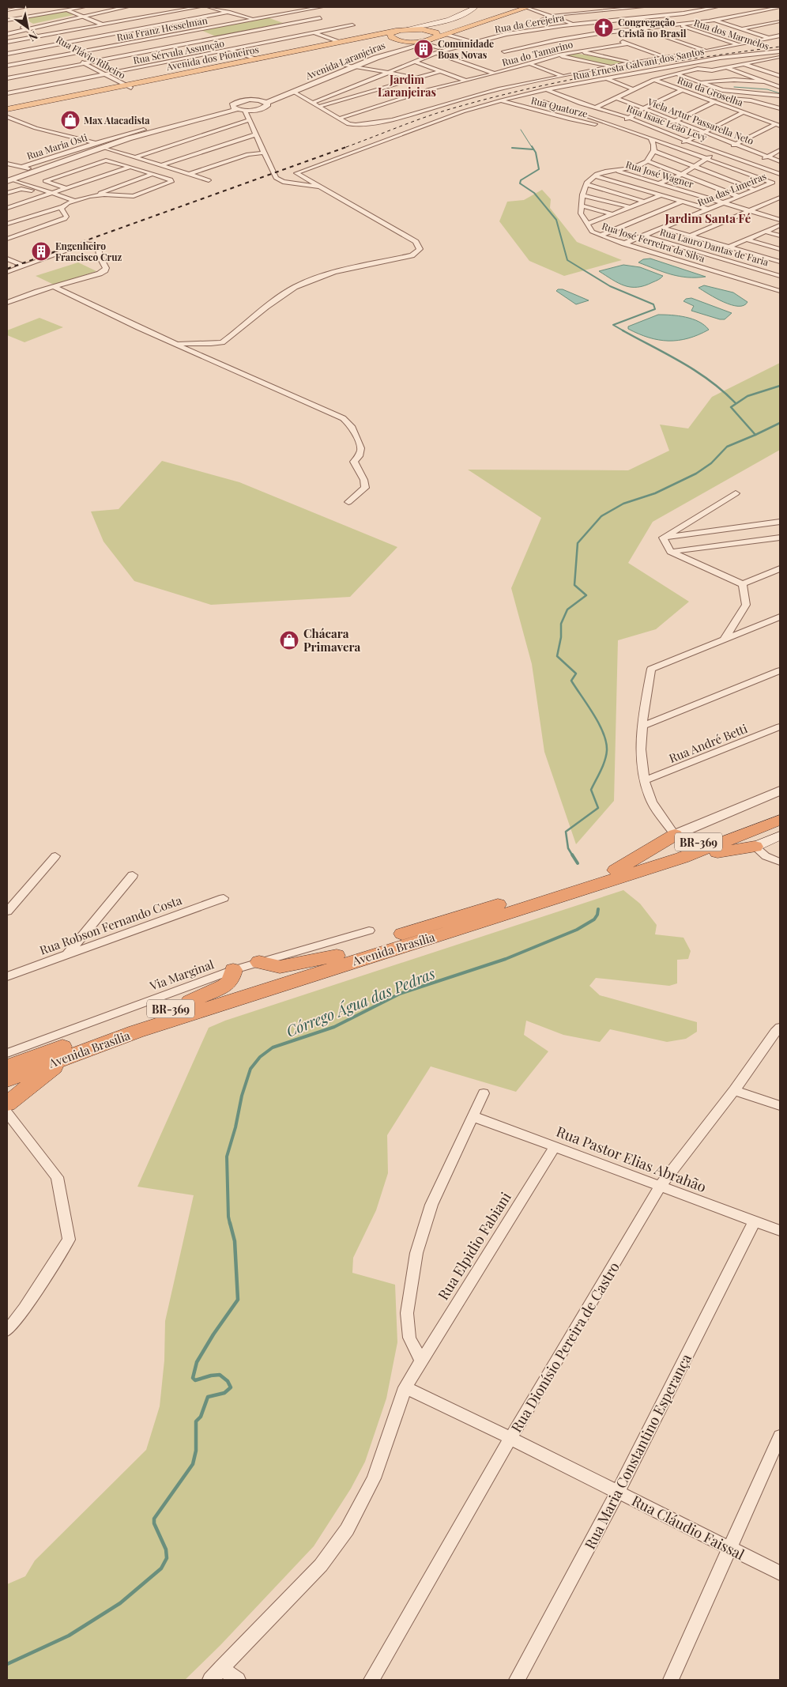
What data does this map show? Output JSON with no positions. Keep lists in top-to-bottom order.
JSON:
{
  "streets": {
    "highway": ["BR-369", "Avenida Brasília"],
    "main road": ["Avenida dos Pioneiros", "Avenida Laranjeiras"],
    "street": [
      "Rua da Cerejeira",
      "Rua Franz Hesselman",
      "Rua dos Marmelos",
      "Rua Sérvula Assunção",
      "Rua do Tamarino",
      "Rua Flávio Ribeiro",
      "Rua Ernesta Galvani dos Santos",
      "Rua da Groselha",
      "Rua Quatorze",
      "Viela Artur Passarella Neto",
      "Rua Isaac Leão Levy",
      "Rua Maria Osti",
      "Rua José Wagner",
      "Rua das Limeiras",
      "Rua José Ferreira da Silva",
      "Rua Lauro Dantas de Faria",
      "Rua André Betti",
      "Rua Robson Fernando Costa",
      "Via Marginal",
      "Rua Pastor Elias Abrahão",
      "Rua Elpidio Fabiani",
      "Rua Dionísio Pereira de Castro",
      "Rua Maria Constantino Esperança",
      "Rua Cláudio Faissal"
    ]
  },
  "crossings": [
    ["Rua Franz Hesselman", "Rua Flávio Ribeiro"],
    ["Rua dos Marmelos", "Rua Ernesta Galvani dos Santos"],
    ["Rua Sérvula Assunção", "Rua Flávio Ribeiro"],
    ["Rua Flávio Ribeiro", "Avenida dos Pioneiros"],
    ["Avenida dos Pioneiros", "Avenida Laranjeiras"],
    ["Rua Ernesta Galvani dos Santos", "Rua da Groselha"],
    ["Rua Ernesta Galvani dos Santos", "Rua Quatorze"],
    ["Rua Ernesta Galvani dos Santos", "Rua Isaac Leão Levy"],
    ["Rua José Wagner", "Rua das Limeiras"],
    ["Rua das Limeiras", "Rua José Ferreira da Silva"],
    ["Rua das Limeiras", "Rua Lauro Dantas de Faria"],
    ["Rua Pastor Elias Abrahão", "Rua Elpidio Fabiani"],
    ["Rua Pastor Elias Abrahão", "Rua Dionísio Pereira de Castro"],
    ["Rua Pastor Elias Abrahão", "Rua Maria Constantino Esperança"],
    ["Rua Elpidio Fabiani", "Rua Cláudio Faissal"],
    ["Rua Dionísio Pereira de Castro", "Rua Cláudio Faissal"],
    ["Rua Maria Constantino Esperança", "Rua Cláudio Faissal"]
  ],
  "districts": ["Jardim Laranjeiras", "Jardim Santa Fé"],
  "water": ["Córrego Água das Pedras"],
  "places": {
    "church": ["Congregação Cristã no Brasil"],
    "building": ["Comunidade Boas Novas", "Engenheiro Francisco Cruz"],
    "shop": ["Max Atacadista", "Chácara Primavera"]
  },
  "north": "bottom right"
}
